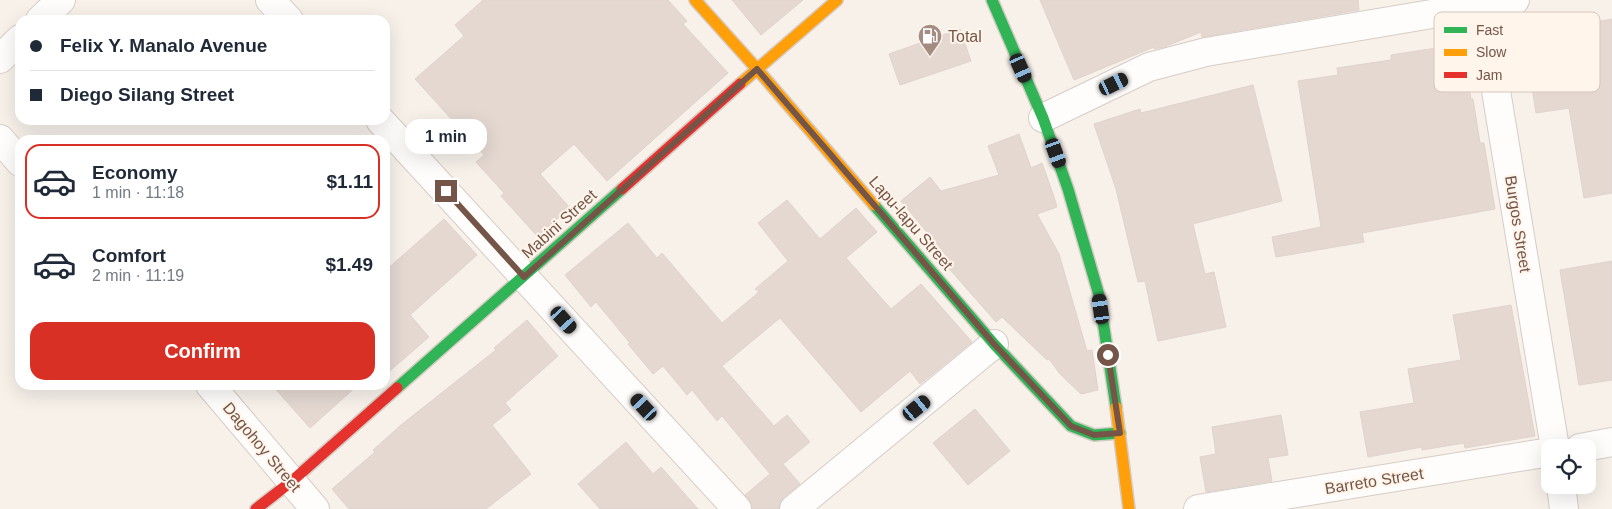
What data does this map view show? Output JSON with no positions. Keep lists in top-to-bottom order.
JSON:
{
  "streets": {
    "street": [
      "Lapu-lapu Street",
      "Mabini Street",
      "Burgos Street",
      "Dagohoy Street",
      "Barreto Street"
    ]
  },
  "crossings": [
    ["Lapu-lapu Street", "Mabini Street"],
    ["Mabini Street", "Dagohoy Street"]
  ],
  "places": {
    "fuel station": ["Total"]
  },
  "legend": ["Fast", "Slow", "Jam"],
  "page": {
    "banner": ["Felix Y. Manalo Avenue", "Diego Silang Street"],
    "bubble": "1 min",
    "list": [
      {
        "name": "Economy",
        "note": "1 min · 11:18",
        "value": "$1.11"
      },
      {
        "name": "Comfort",
        "note": "2 min · 11:19",
        "value": "$1.49"
      }
    ],
    "buttons": "Confirm"
  }
}
